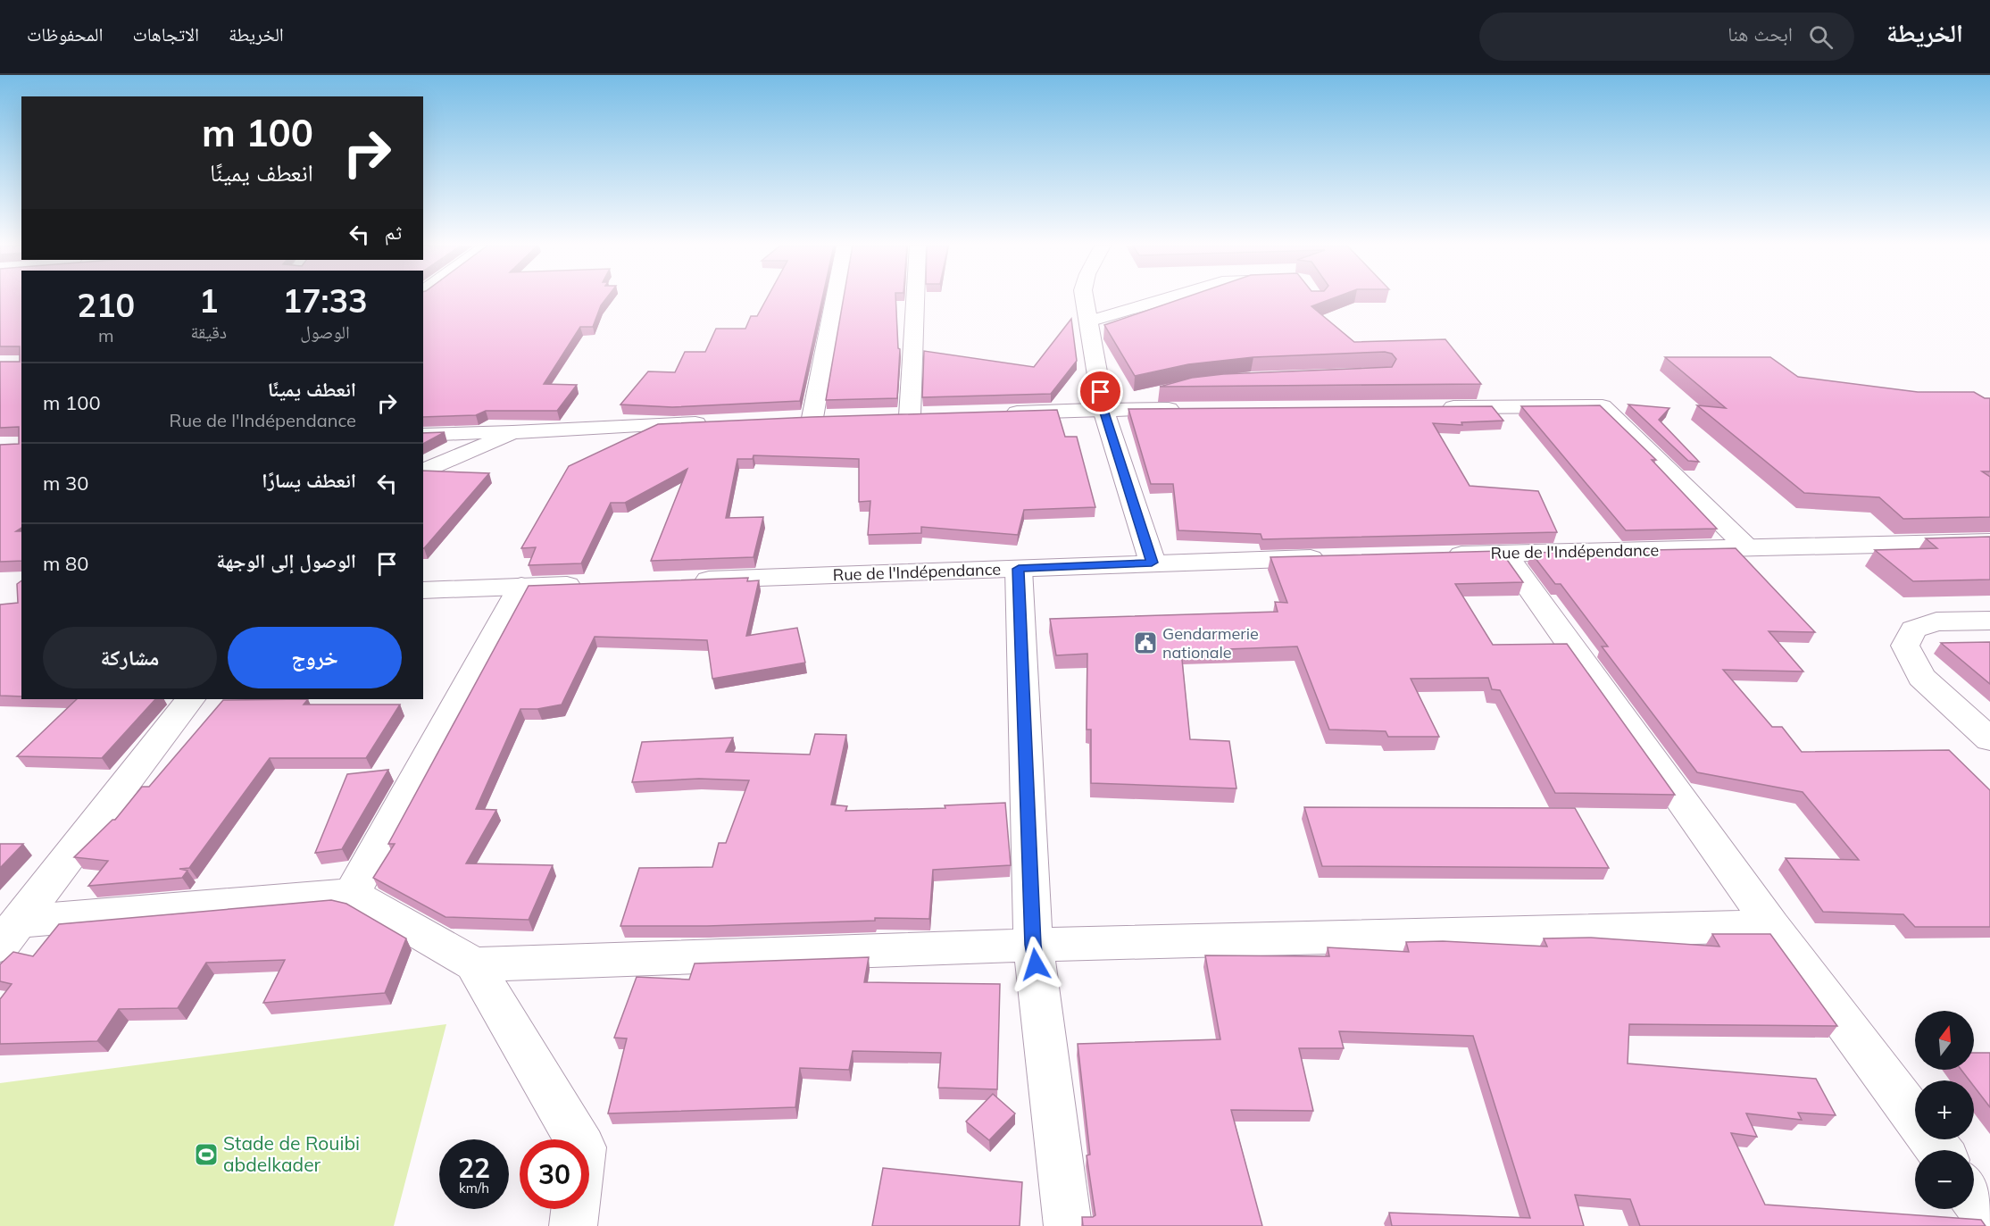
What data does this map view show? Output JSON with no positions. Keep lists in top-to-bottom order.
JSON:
{
  "streets": {
    "street": ["Rue de l'Indépendance"]
  },
  "places": {
    "public building": ["Gendarmerie nationale"],
    "sports": ["Stade de Rouibi abdelkader"]
  },
  "north": "top",
  "page": {
    "header": "الخريطة",
    "search": "ابحث هنا",
    "nav": ["الخريطة", "الاتجاهات", "المحفوظات"],
    "turn": ["100 m", "انعطف يمينًا"],
    "then": "ثم",
    "eta": [
      "17:33",
      "الوصول",
      "1",
      "دقيقة",
      "210",
      "m"
    ],
    "list": [
      {
        "name": "انعطف يمينًا",
        "note": "Rue de l'Indépendance",
        "value": "100 m"
      },
      {
        "name": "انعطف يسارًا",
        "value": "30 m"
      },
      {
        "name": "الوصول إلى الوجهة",
        "value": "80 m"
      }
    ],
    "buttons": ["خروج", "مشاركة"],
    "map_buttons": ["+", "−"],
    "speed": "22 km/h",
    "limit": "30"
  }
}
